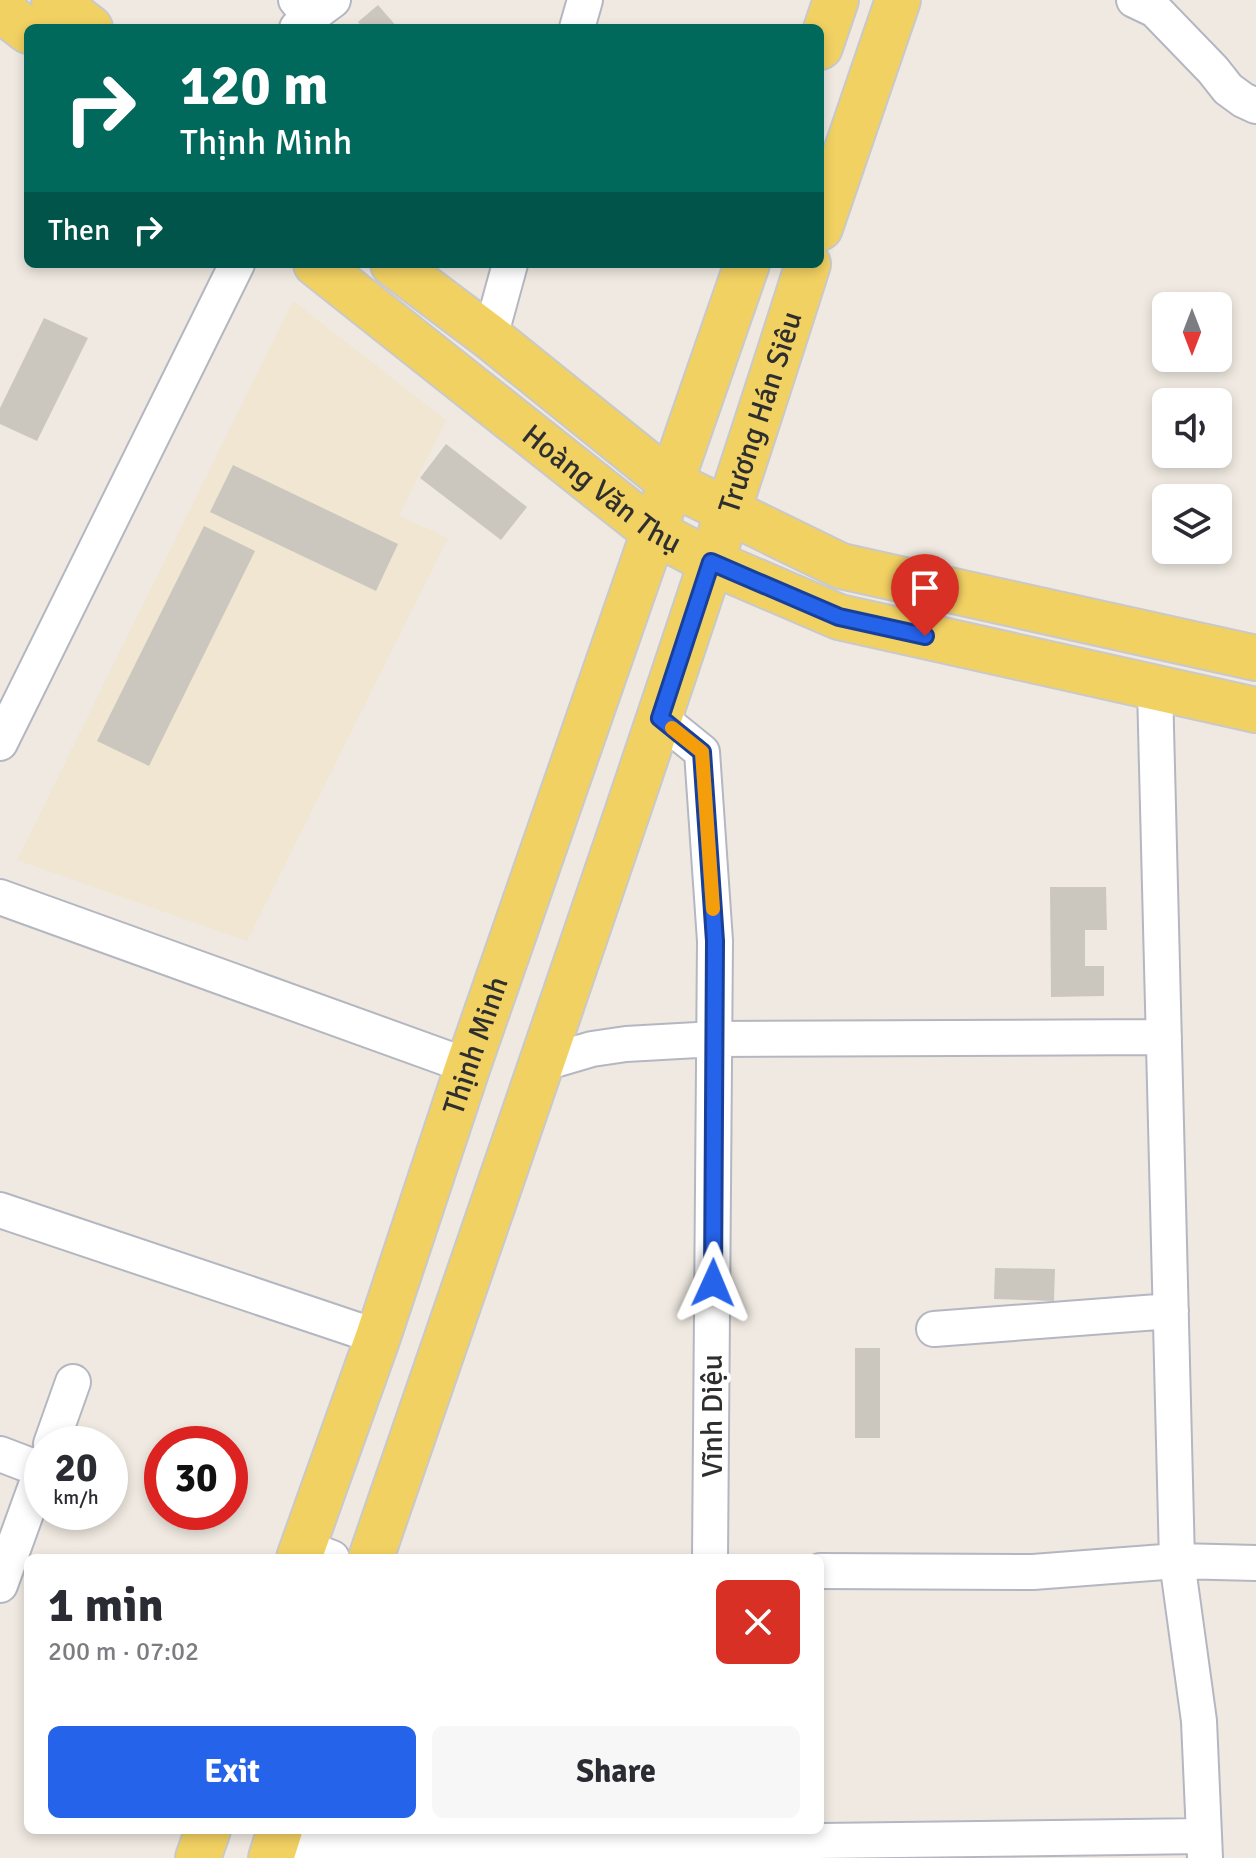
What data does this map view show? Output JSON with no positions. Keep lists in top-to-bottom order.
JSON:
{
  "streets": {
    "main road": ["Trương Hán Siêu", "Hoàng Văn Thụ", "Thịnh Minh"],
    "street": ["Vĩnh Diệu"]
  },
  "crossings": [
    ["Trương Hán Siêu", "Hoàng Văn Thụ"],
    ["Trương Hán Siêu", "Thịnh Minh"],
    ["Hoàng Văn Thụ", "Thịnh Minh"]
  ],
  "north": "bottom",
  "page": {
    "turn": ["120 m", "Thịnh Minh"],
    "then": "Then",
    "speed": "20 km/h",
    "limit": "30",
    "heading": ["1 min", "200 m · 07:02"],
    "buttons": ["Exit", "Share"]
  }
}
